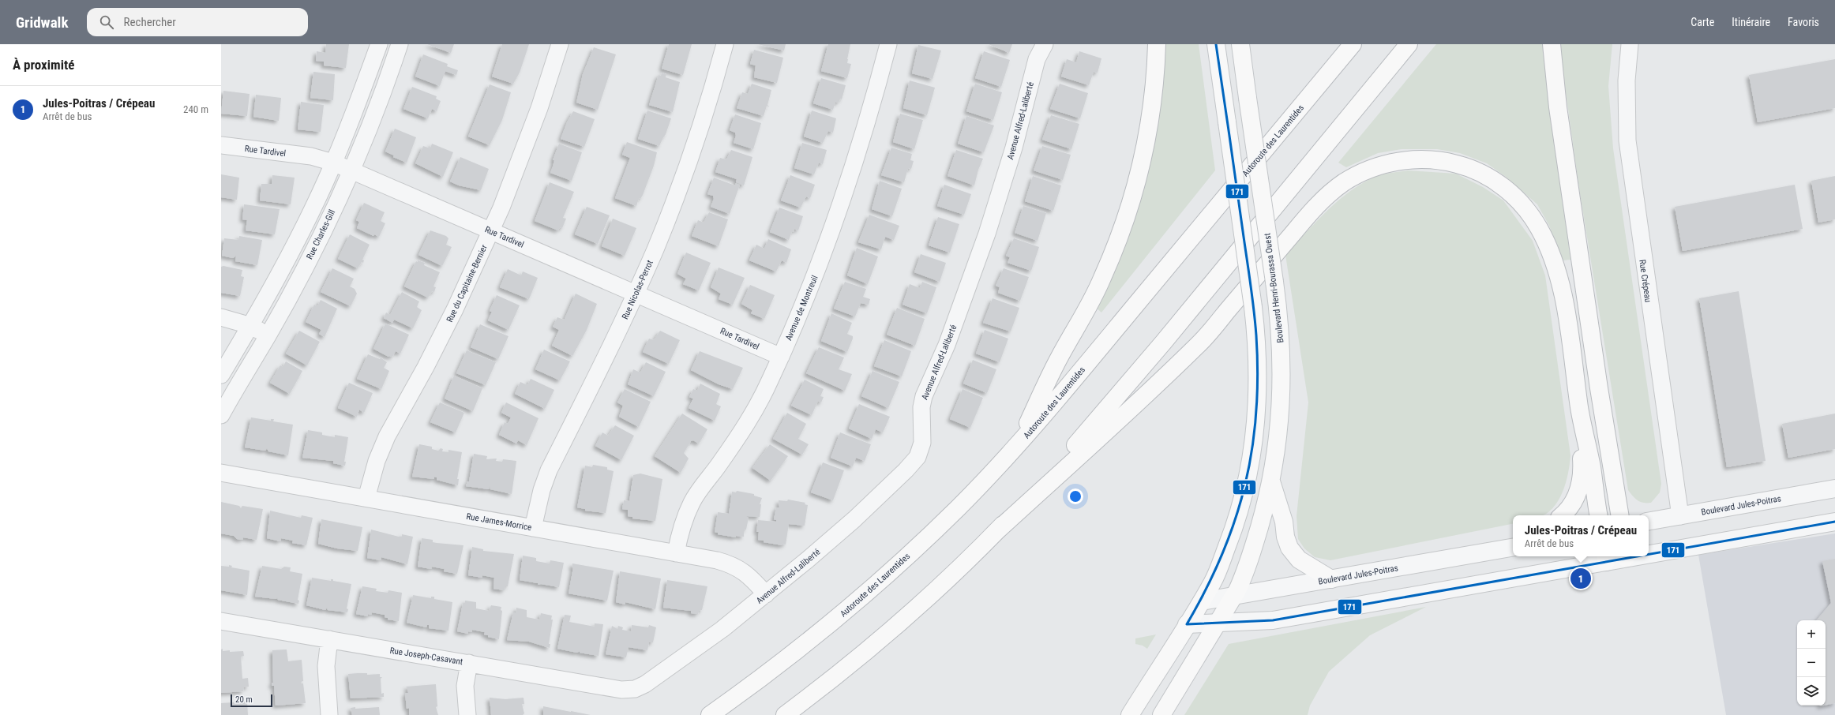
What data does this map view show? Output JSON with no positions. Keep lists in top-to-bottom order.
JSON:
{
  "streets": {
    "main road": ["Autoroute des Laurentides", "Boulevard Henri-Bourassa Ouest"],
    "street": [
      "Avenue Alfred-Laliberté",
      "Rue Tardivel",
      "Rue Charles-Gill",
      "Rue Crépeau",
      "Rue du Capitaine-Bernier",
      "Rue Nicolas-Perrot",
      "Avenue de Montreuil",
      "Boulevard Jules-Poitras",
      "Rue James-Morrice",
      "Rue Joseph-Casavant"
    ]
  },
  "crossings": [
    ["Avenue Alfred-Laliberté", "Rue James-Morrice"],
    ["Avenue Alfred-Laliberté", "Rue Joseph-Casavant"],
    ["Rue Tardivel", "Rue Charles-Gill"],
    ["Rue Tardivel", "Rue du Capitaine-Bernier"],
    ["Rue Tardivel", "Rue Nicolas-Perrot"],
    ["Rue Tardivel", "Avenue de Montreuil"],
    ["Rue Crépeau", "Boulevard Jules-Poitras"],
    ["Rue du Capitaine-Bernier", "Rue James-Morrice"],
    ["Boulevard Henri-Bourassa Ouest", "Boulevard Jules-Poitras"],
    ["Rue Nicolas-Perrot", "Rue James-Morrice"],
    ["Avenue de Montreuil", "Rue James-Morrice"]
  ],
  "lines": ["transit line 171"],
  "scale_bar": "20 m",
  "page": {
    "header": "Gridwalk",
    "search": "Rechercher",
    "nav": ["Carte", "Itinéraire", "Favoris"],
    "heading": "À proximité",
    "list": [
      {
        "mark": "1",
        "name": "Jules-Poitras / Crépeau",
        "note": "Arrêt de bus",
        "value": "240 m"
      }
    ],
    "popup": ["Jules-Poitras / Crépeau", "Arrêt de bus"],
    "pins": "1",
    "map_buttons": ["+", "−"],
    "scale": "20 m"
  }
}
